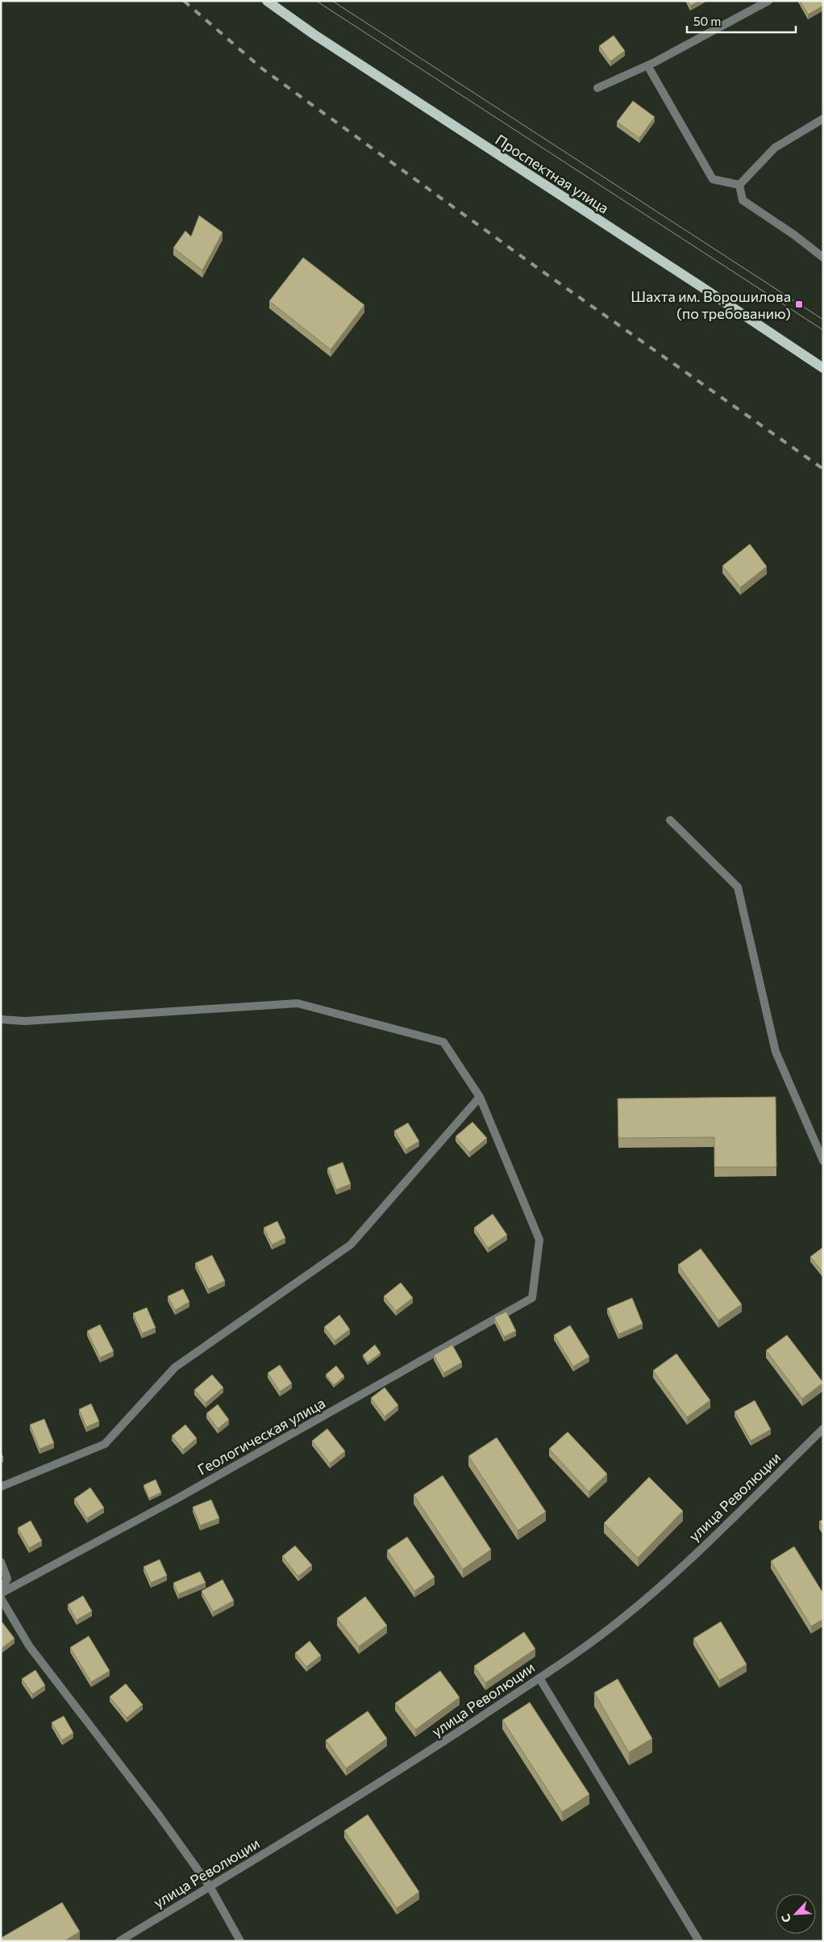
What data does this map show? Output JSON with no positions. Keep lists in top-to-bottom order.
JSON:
{
  "streets": {
    "main road": ["Проспектная улица"],
    "street": ["Геологическая улица", "улица Революции"]
  },
  "places": {
    "transit": ["Шахта им. Ворошилова (по требованию)"]
  },
  "scale_bar": "50 m",
  "north": "bottom left"
}
